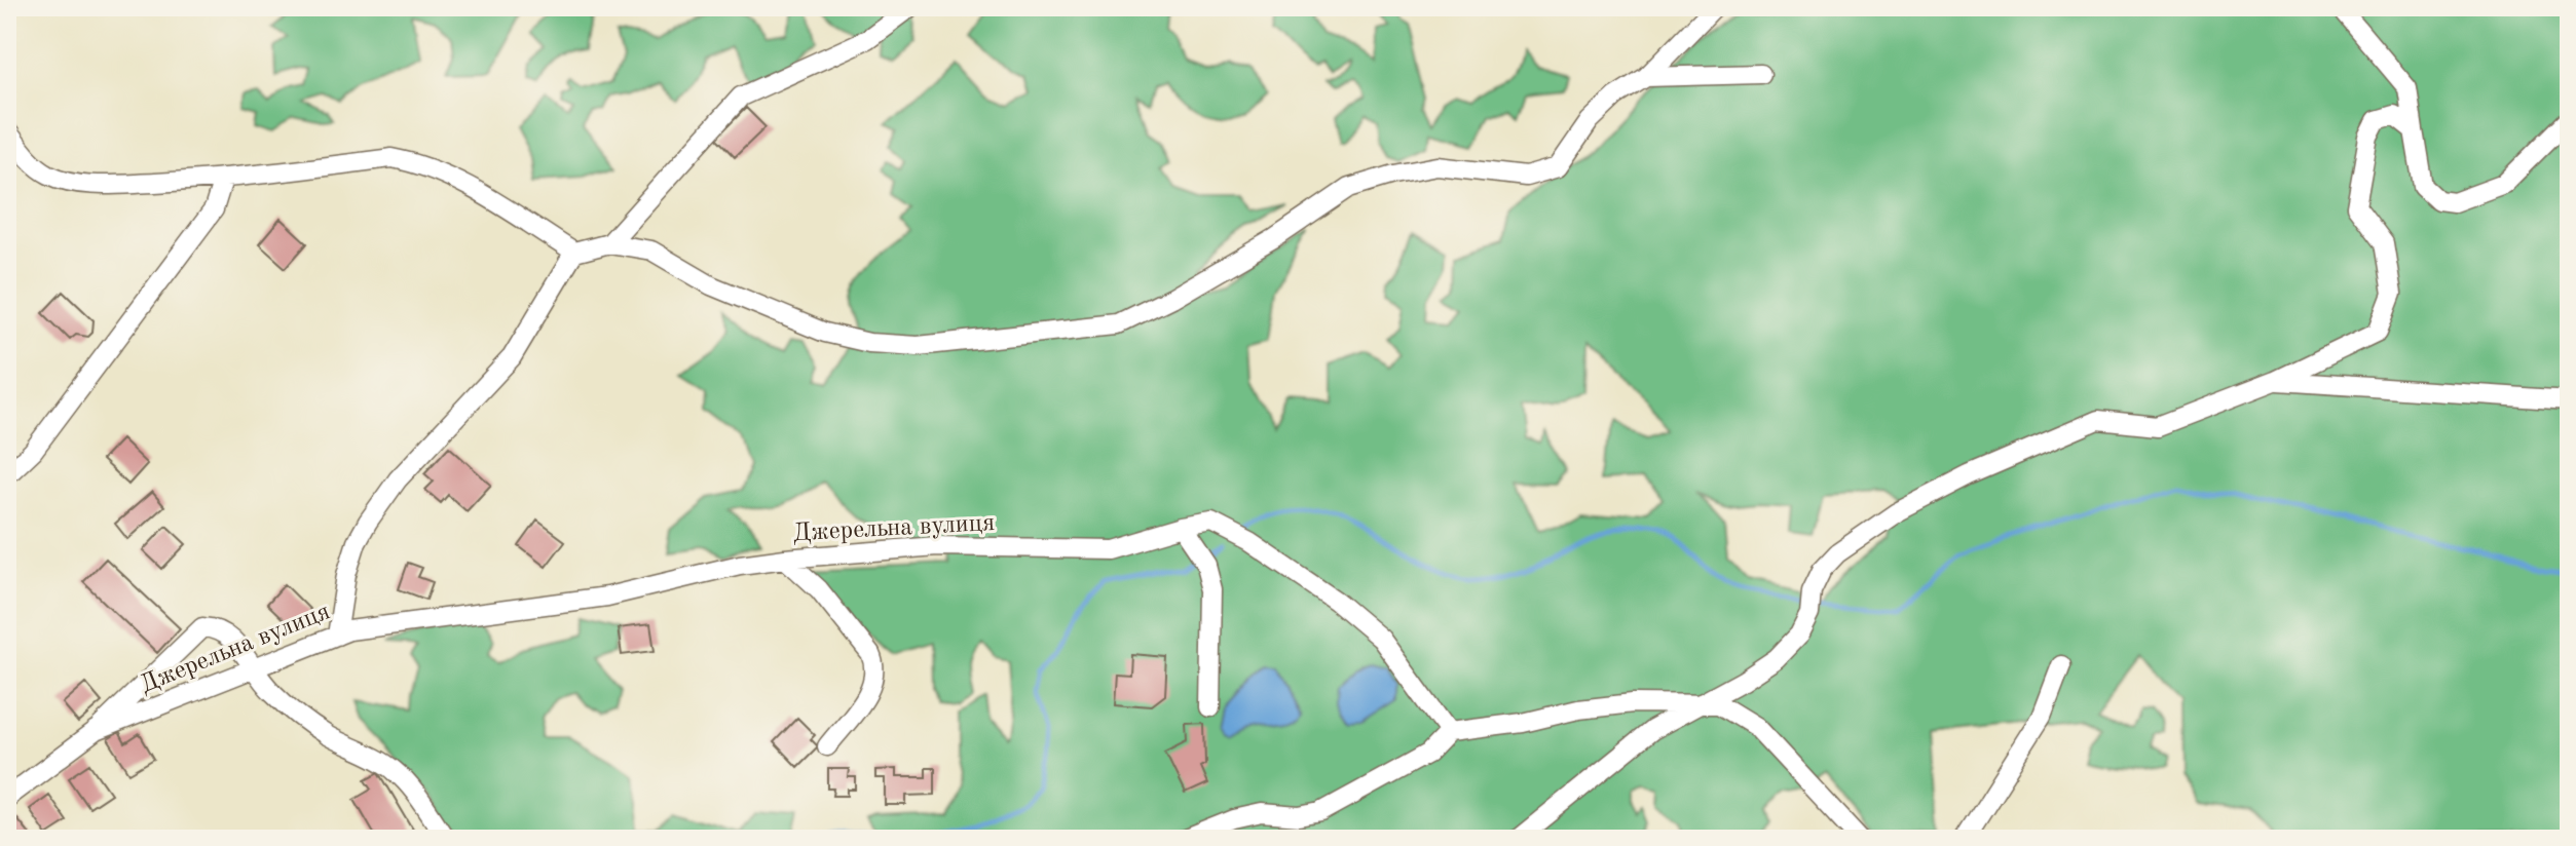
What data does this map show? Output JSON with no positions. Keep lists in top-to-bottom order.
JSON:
{
  "streets": {
    "street": ["Джерельна вулиця"]
  }
}
